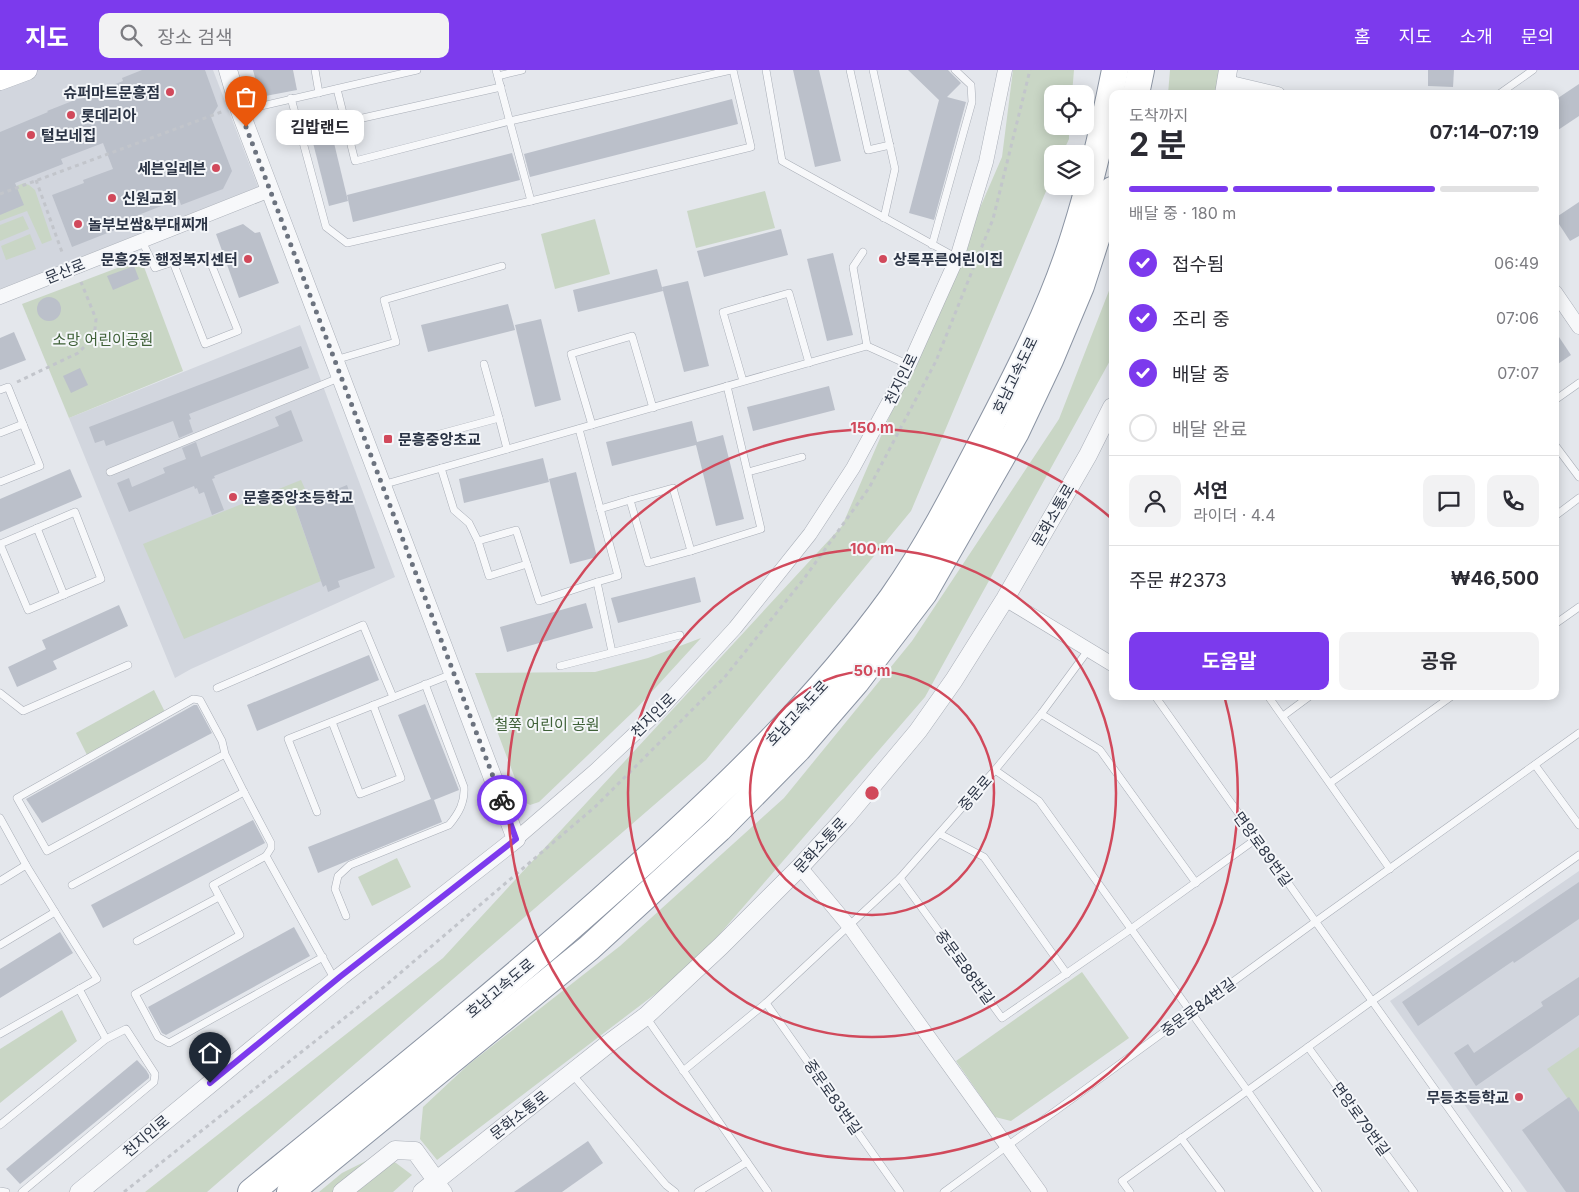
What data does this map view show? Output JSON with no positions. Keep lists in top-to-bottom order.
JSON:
{
  "streets": {
    "highway": ["호남고속도로"],
    "street": ["문산로", "천지인로", "문화소통로"],
    "lane": [
      "중문로",
      "면앙로89번길",
      "중문로88번길",
      "중문로84번길",
      "중문로83번길",
      "면앙로79번길"
    ]
  },
  "crossings": [
    ["중문로", "중문로88번길"],
    ["중문로", "중문로83번길"],
    ["면앙로89번길", "중문로88번길"],
    ["면앙로89번길", "중문로84번길"]
  ],
  "parks": ["소망 어린이공원", "철쭉 어린이 공원"],
  "places": {
    "other": [
      "슈퍼마트문흥점",
      "롯데리아",
      "김밥랜드",
      "털보네집",
      "세븐일레븐",
      "신원교회",
      "놀부보쌈&부대찌개",
      "문흥2동 행정복지센터",
      "상록푸른어린이집",
      "문흥중앙초등학교",
      "무등초등학교"
    ],
    "transit": ["문흥중앙초교"]
  },
  "page": {
    "header": "지도",
    "search": "장소 검색",
    "nav": [
      "홈",
      "지도",
      "소개",
      "문의"
    ],
    "heading": ["2 분", "도착까지", "07:14–07:19"],
    "panel": [
      "서연",
      "라이더 · 4.4",
      "주문 #2373",
      "₩46,500"
    ],
    "bubble": "김밥랜드",
    "bar": "배달 중 · 180 m",
    "list": [
      ["접수됨", "06:49"],
      ["조리 중", "07:06"],
      ["배달 중", "07:07"],
      "배달 완료"
    ],
    "buttons": ["도움말", "공유"]
  },
  "rings": ["150 m", "100 m", "50 m"]
}
